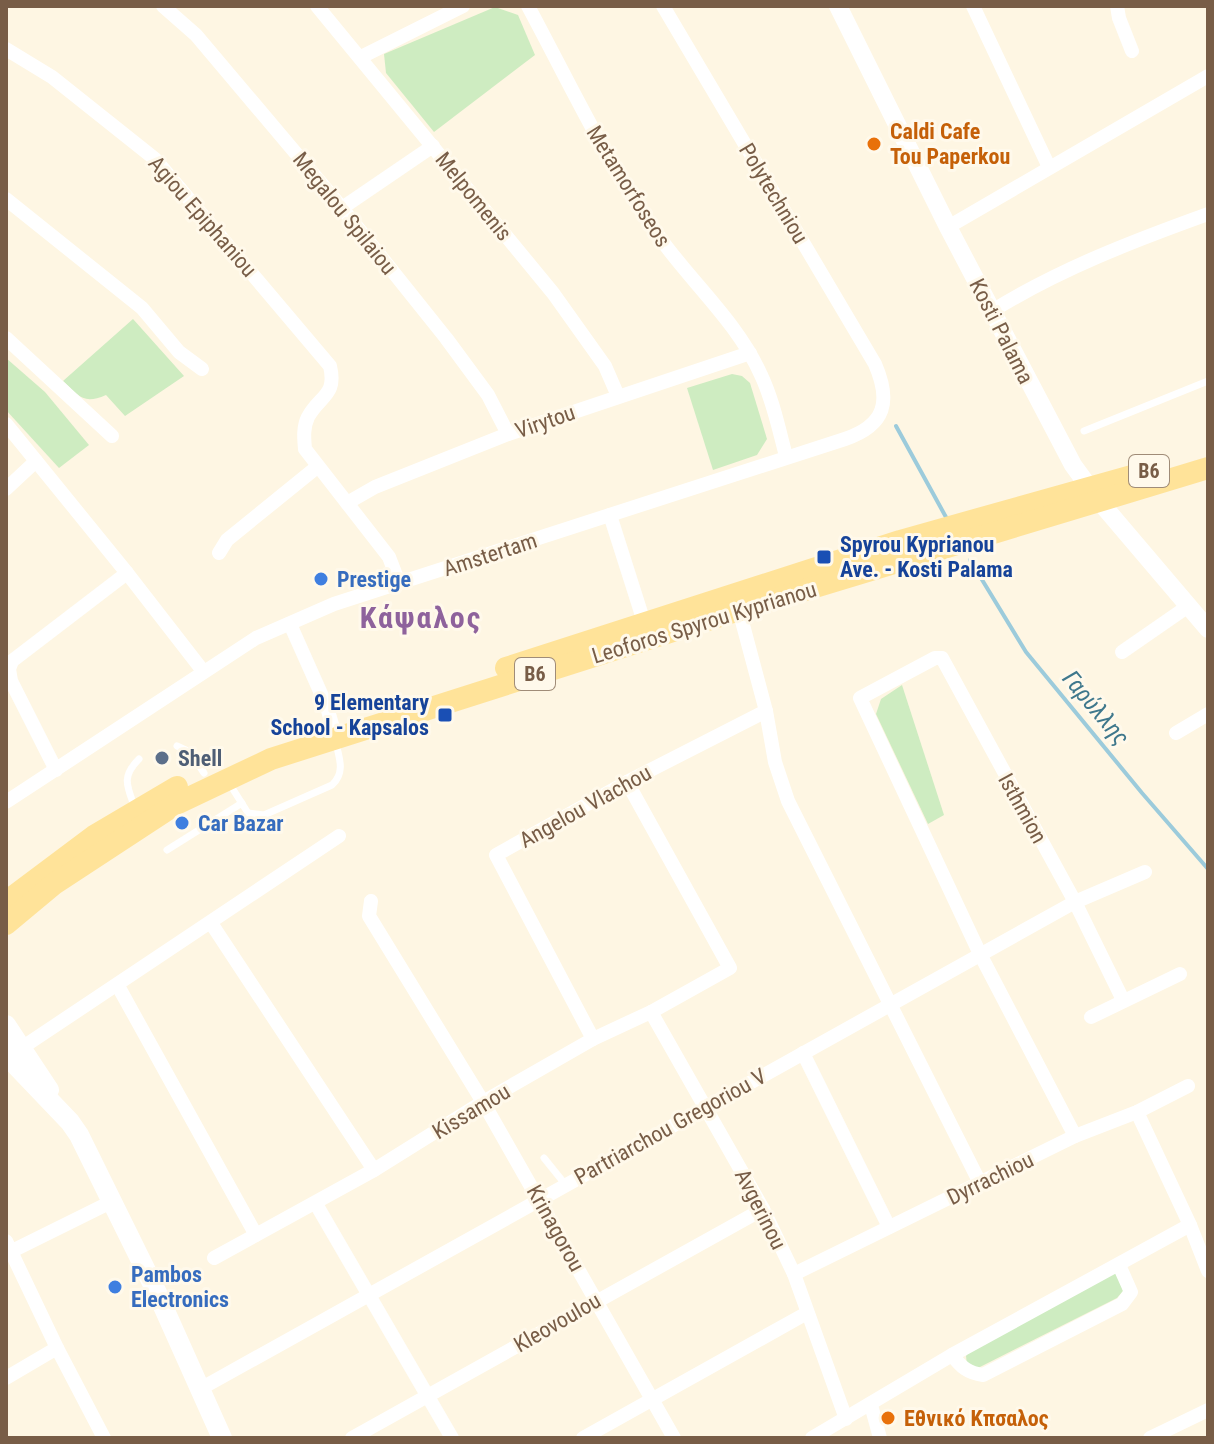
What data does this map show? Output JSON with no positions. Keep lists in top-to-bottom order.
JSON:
{
  "streets": {
    "main road": ["B6", "Leoforos Spyrou Kyprianou"],
    "street": [
      "Metamorfoseos",
      "Polytechniou",
      "Melpomenis",
      "Megalou Spilaiou",
      "Agiou Epiphaniou",
      "Kosti Palama",
      "Virytou",
      "Amstertam",
      "Angelou Vlachou",
      "Isthmion",
      "Kissamou",
      "Partriarchou Gregoriou V",
      "Dyrrachiou",
      "Avgerinou",
      "Krinagorou",
      "Kleovoulou"
    ]
  },
  "crossings": [
    ["Metamorfoseos", "Virytou"],
    ["Metamorfoseos", "Amstertam"],
    ["Polytechniou", "Amstertam"],
    ["Melpomenis", "Virytou"],
    ["Megalou Spilaiou", "Virytou"],
    ["Kosti Palama", "Leoforos Spyrou Kyprianou"],
    ["Angelou Vlachou", "Kissamou"],
    ["Isthmion", "Partriarchou Gregoriou V"],
    ["Kissamou", "Avgerinou"],
    ["Kissamou", "Krinagorou"],
    ["Partriarchou Gregoriou V", "Avgerinou"],
    ["Partriarchou Gregoriou V", "Krinagorou"],
    ["Dyrrachiou", "Avgerinou"],
    ["Avgerinou", "Kleovoulou"],
    ["Krinagorou", "Kleovoulou"]
  ],
  "districts": ["Κάψαλος"],
  "water": ["Γαρύλλης"],
  "places": {
    "other": [
      "Caldi Cafe Tou Paperkou",
      "Prestige",
      "Shell",
      "Car Bazar",
      "Pambos Electronics",
      "Εθνικό Κπσαλος"
    ],
    "transit": ["Spyrou Kyprianou Ave. - Kosti Palama", "9 Elementary School - Kapsalos"]
  }
}
